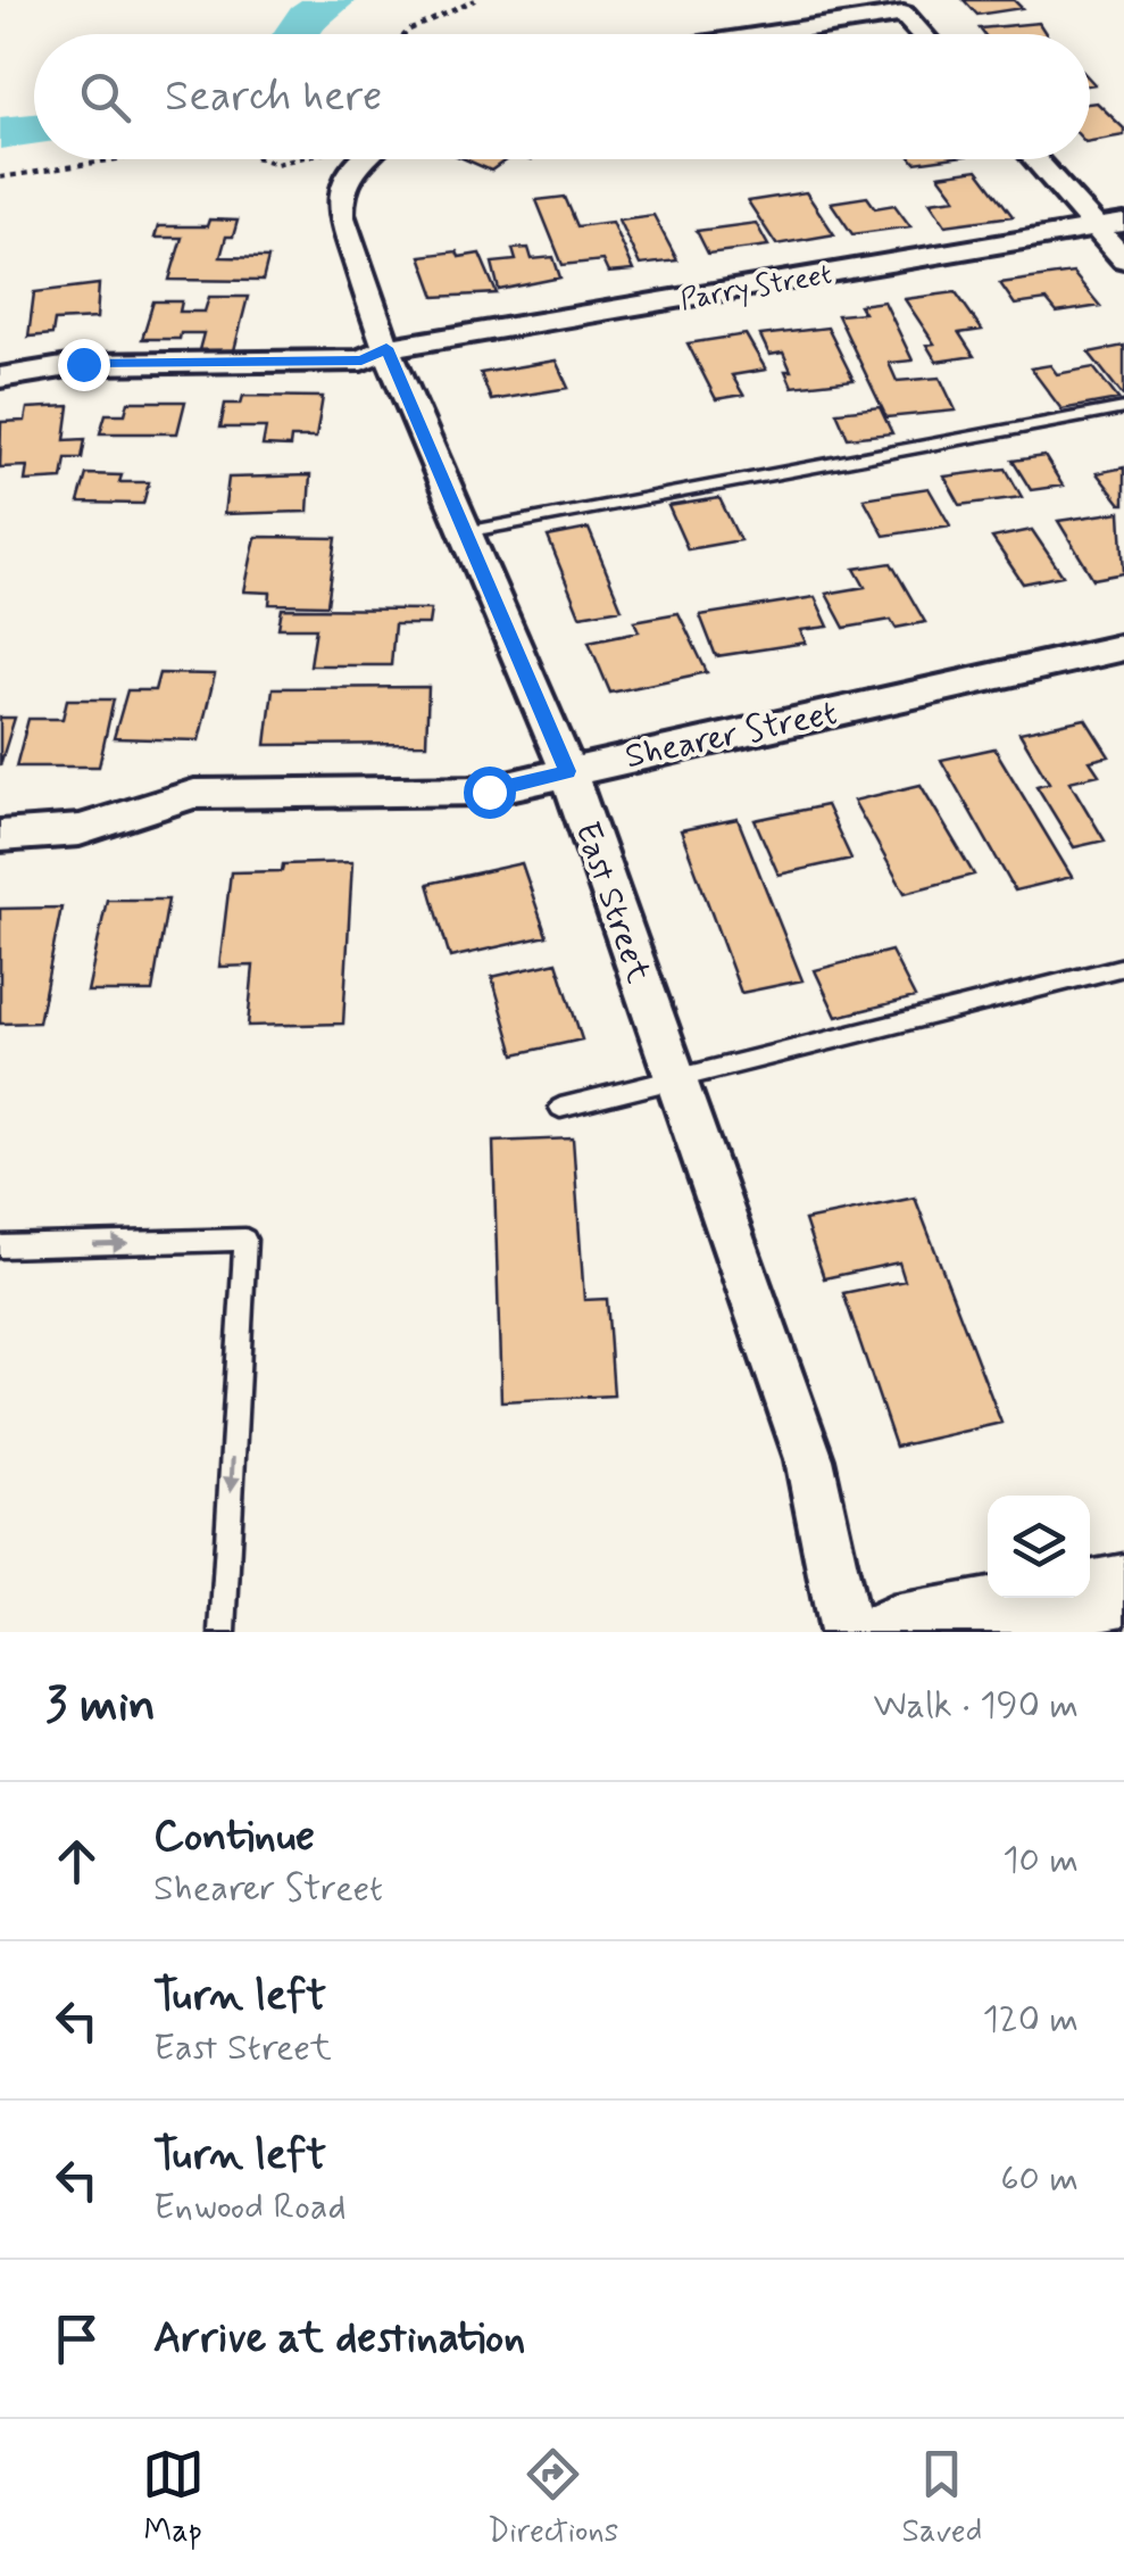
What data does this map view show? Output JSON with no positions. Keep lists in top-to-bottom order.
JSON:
{
  "streets": {
    "street": ["Parry Street", "Shearer Street", "East Street"]
  },
  "crossings": [
    ["Parry Street", "East Street"],
    ["Shearer Street", "East Street"]
  ],
  "page": {
    "search": "Search here",
    "heading": ["3 min", "Walk · 190 m"],
    "list": [
      ["Continue", "Shearer Street", "10 m"],
      ["Turn left", "East Street", "120 m"],
      ["Turn left", "Enwood Road", "60 m"],
      "Arrive at destination"
    ],
    "nav": ["Map", "Directions", "Saved"]
  }
}
